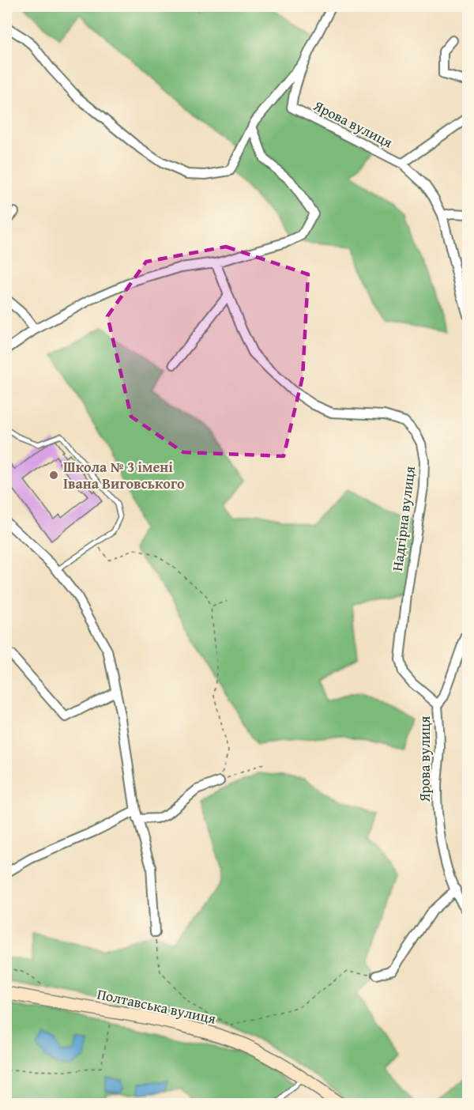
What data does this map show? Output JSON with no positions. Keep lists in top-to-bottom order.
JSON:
{
  "streets": {
    "main road": ["Полтавська вулиця"],
    "street": ["Ярова вулиця", "Надгірна вулиця"]
  },
  "crossings": [
    ["Ярова вулиця", "Надгірна вулиця"]
  ],
  "places": ["Школа № 3 імені Івана Виговського"]
}
